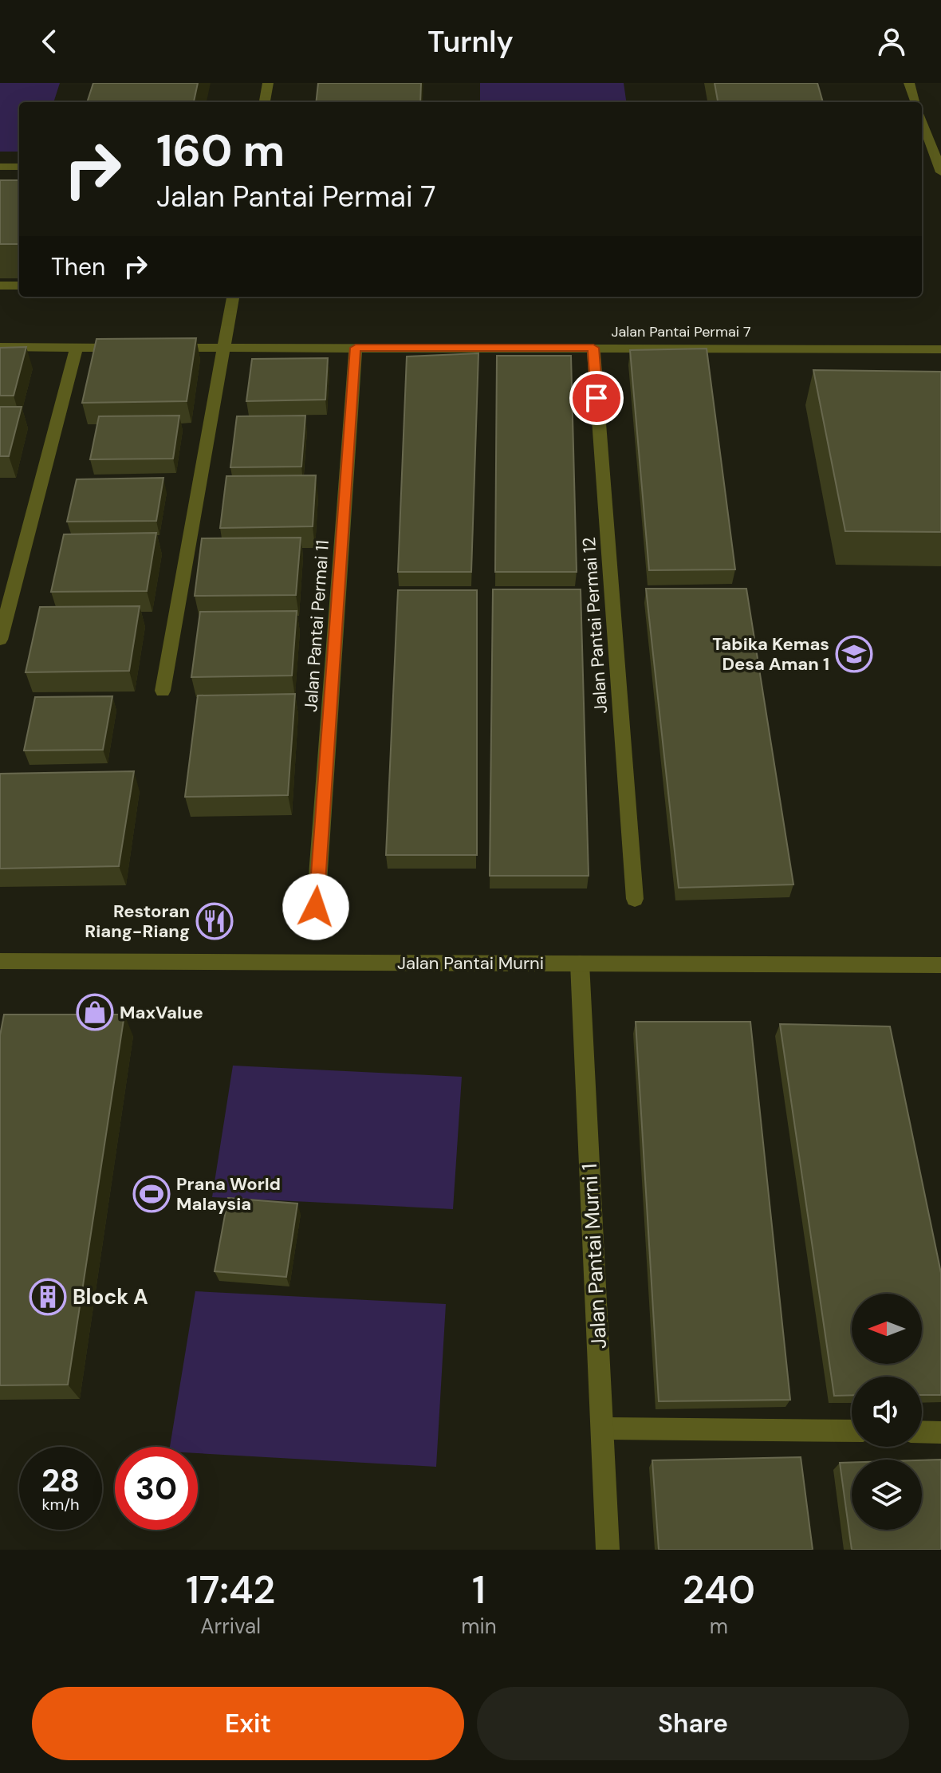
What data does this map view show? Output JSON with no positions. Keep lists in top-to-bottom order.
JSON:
{
  "streets": {
    "street": [
      "Jalan Pantai Permai 7",
      "Jalan Pantai Permai 12",
      "Jalan Pantai Permai 11",
      "Jalan Pantai Murni",
      "Jalan Pantai Murni 1"
    ]
  },
  "crossings": [
    ["Jalan Pantai Permai 7", "Jalan Pantai Permai 12"],
    ["Jalan Pantai Permai 7", "Jalan Pantai Permai 11"],
    ["Jalan Pantai Murni", "Jalan Pantai Murni 1"]
  ],
  "places": {
    "school or university": ["Tabika Kemas Desa Aman 1"],
    "restaurant": ["Restoran Riang-Riang"],
    "shop": ["MaxValue"],
    "sports": ["Prana World Malaysia"],
    "building": ["Block A"]
  },
  "north": "left",
  "page": {
    "header": "Turnly",
    "turn": ["160 m", "Jalan Pantai Permai 7"],
    "then": "Then",
    "speed": "28 km/h",
    "limit": "30",
    "eta": [
      "17:42",
      "Arrival",
      "1",
      "min",
      "240",
      "m"
    ],
    "buttons": ["Exit", "Share"]
  }
}
